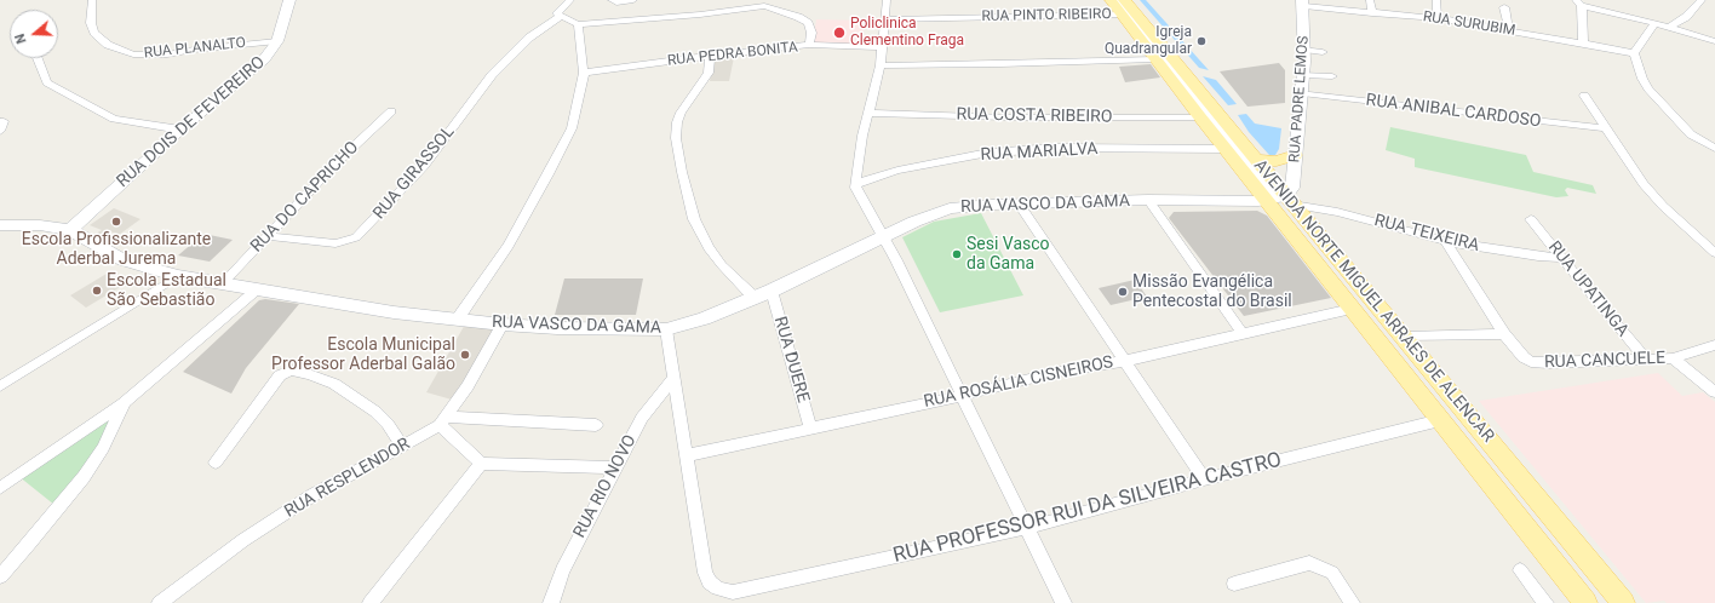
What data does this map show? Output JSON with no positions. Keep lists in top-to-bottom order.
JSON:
{
  "streets": {
    "main road": [
      "RUA PADRE LEMOS",
      "RUA DOIS DE FEVEREIRO",
      "RUA VASCO DA GAMA",
      "AVENIDA NORTE MIGUEL ARRAES DE ALENCAR"
    ],
    "street": [
      "RUA PINTO RIBEIRO",
      "RUA SURUBIM",
      "RUA PLANALTO",
      "RUA PEDRA BONITA",
      "RUA ANIBAL CARDOSO",
      "RUA COSTA RIBEIRO",
      "RUA MARIALVA",
      "RUA GIRASSOL",
      "RUA DO CAPRICHO",
      "RUA TEIXEIRA",
      "RUA UPATINGA",
      "RUA DUERE",
      "RUA CANCUELE",
      "RUA ROSÁLIA CISNEIROS",
      "RUA RESPLENDOR",
      "RUA RIO NOVO",
      "RUA PROFESSOR RUI DA SILVEIRA CASTRO"
    ]
  },
  "crossings": [
    ["RUA PINTO RIBEIRO", "AVENIDA NORTE MIGUEL ARRAES DE ALENCAR"],
    ["RUA SURUBIM", "RUA PADRE LEMOS"],
    ["RUA PLANALTO", "RUA DOIS DE FEVEREIRO"],
    ["RUA PADRE LEMOS", "RUA ANIBAL CARDOSO"],
    ["RUA PADRE LEMOS", "RUA VASCO DA GAMA"],
    ["RUA PADRE LEMOS", "RUA TEIXEIRA"],
    ["RUA PADRE LEMOS", "AVENIDA NORTE MIGUEL ARRAES DE ALENCAR"],
    ["RUA COSTA RIBEIRO", "AVENIDA NORTE MIGUEL ARRAES DE ALENCAR"],
    ["RUA DOIS DE FEVEREIRO", "RUA VASCO DA GAMA"],
    ["RUA MARIALVA", "AVENIDA NORTE MIGUEL ARRAES DE ALENCAR"],
    ["RUA GIRASSOL", "RUA DO CAPRICHO"],
    ["RUA DO CAPRICHO", "RUA VASCO DA GAMA"],
    ["RUA VASCO DA GAMA", "RUA TEIXEIRA"],
    ["RUA VASCO DA GAMA", "AVENIDA NORTE MIGUEL ARRAES DE ALENCAR"],
    ["RUA VASCO DA GAMA", "RUA DUERE"],
    ["RUA VASCO DA GAMA", "RUA RESPLENDOR"],
    ["RUA TEIXEIRA", "RUA UPATINGA"],
    ["RUA TEIXEIRA", "AVENIDA NORTE MIGUEL ARRAES DE ALENCAR"],
    ["RUA UPATINGA", "RUA CANCUELE"],
    ["AVENIDA NORTE MIGUEL ARRAES DE ALENCAR", "RUA ROSÁLIA CISNEIROS"],
    ["AVENIDA NORTE MIGUEL ARRAES DE ALENCAR", "RUA PROFESSOR RUI DA SILVEIRA CASTRO"],
    ["RUA DUERE", "RUA ROSÁLIA CISNEIROS"],
    ["RUA ROSÁLIA CISNEIROS", "RUA PROFESSOR RUI DA SILVEIRA CASTRO"]
  ],
  "places": [
    "Policlinica Clementino Fraga",
    "Igreja Quadrangular",
    "Escola Profissionalizante Aderbal Jurema",
    "Sesi Vasco da Gama",
    "Escola Estadual São Sebastião",
    "Missão Evangélica Pentecostal do Brasil",
    "Escola Municipal Professor Aderbal Galão"
  ],
  "north": "left"
}
